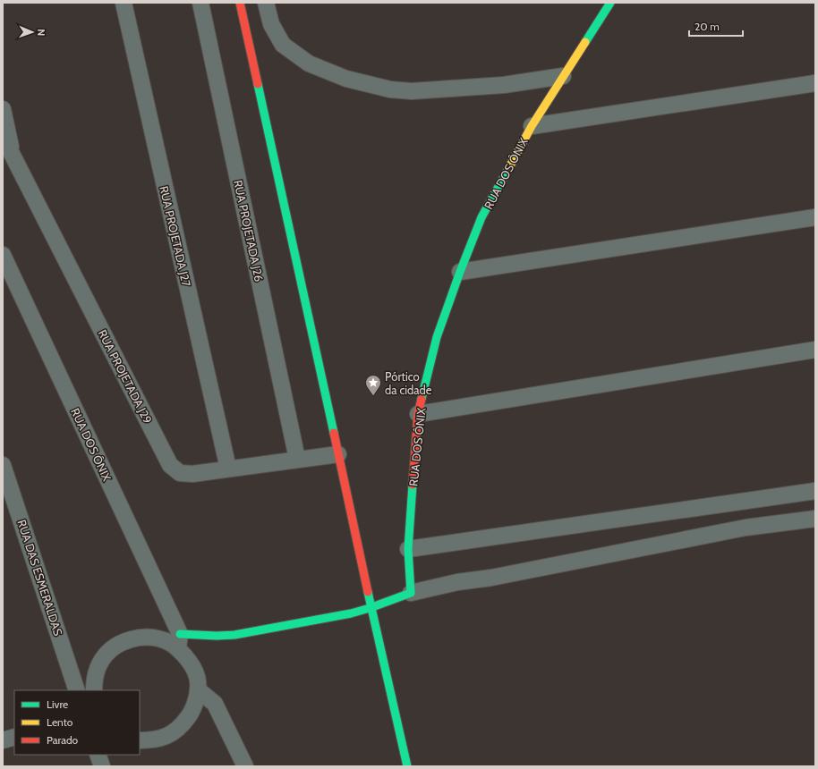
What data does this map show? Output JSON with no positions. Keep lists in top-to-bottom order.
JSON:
{
  "streets": {
    "street": [
      "RUA DOS ÔNIX",
      "RUA PROJETADA J26",
      "RUA PROJETADA J27",
      "RUA PROJETADA J29",
      "RUA DAS ESMERALDAS"
    ]
  },
  "crossings": [
    ["RUA PROJETADA J26", "RUA PROJETADA J29"],
    ["RUA PROJETADA J27", "RUA PROJETADA J29"]
  ],
  "places": {
    "place": ["Pórtico da cidade"]
  },
  "legend": ["Livre", "Lento", "Parado"],
  "scale_bar": "20 m",
  "north": "right"
}
